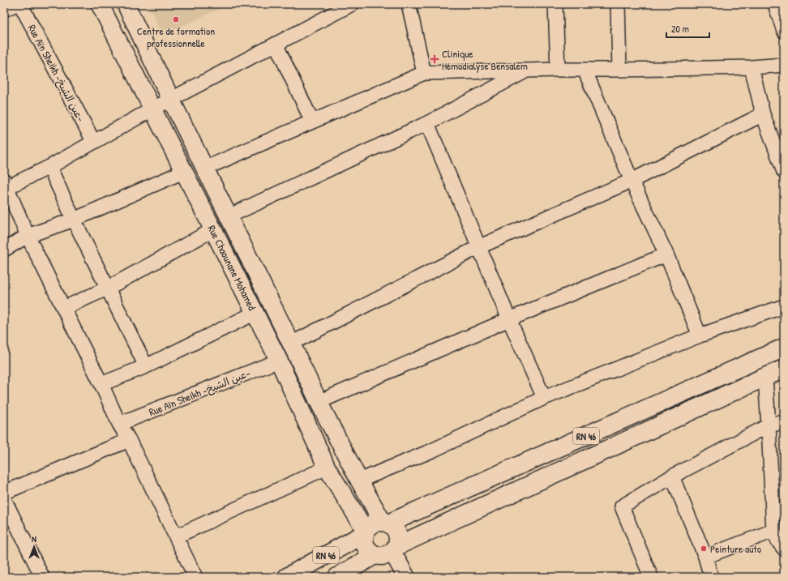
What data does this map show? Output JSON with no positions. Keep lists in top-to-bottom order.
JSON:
{
  "streets": {
    "main road": ["RN 46"],
    "street": ["Rue Aïn Sheikh -عين الشيخ-", "Rue Chaounane Mohamed"]
  },
  "crossings": [
    ["Rue Aïn Sheikh -عين الشيخ-", "Rue Chaounane Mohamed"],
    ["Rue Chaounane Mohamed", "RN 46"]
  ],
  "places": {
    "other": ["Centre de formation professionnelle", "Peinture auto"],
    "health": ["Clinique Hémodialyse Bensalem"]
  },
  "scale_bar": "20 m",
  "north": "top"
}
